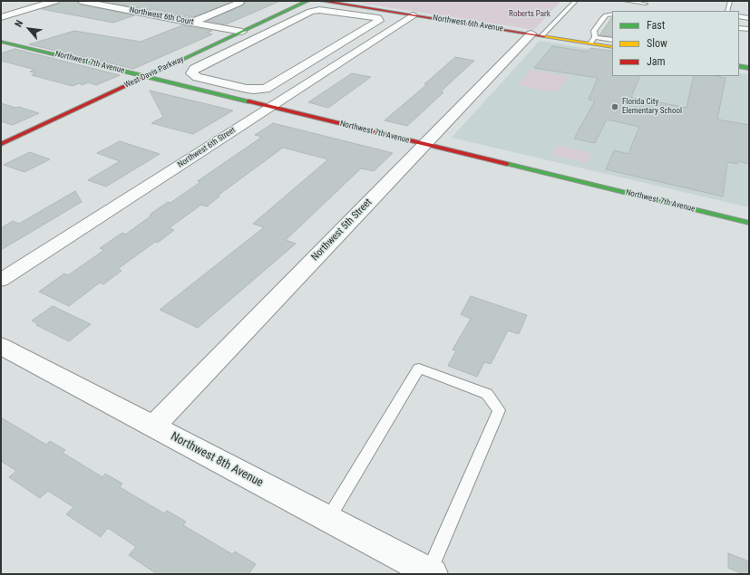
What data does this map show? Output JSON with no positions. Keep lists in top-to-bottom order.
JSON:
{
  "streets": {
    "street": [
      "Northwest 6th Court",
      "Northwest 6th Avenue",
      "Northwest 7th Avenue",
      "West Davis Parkway",
      "Northwest 6th Street",
      "Northwest 5th Street",
      "Northwest 8th Avenue"
    ]
  },
  "crossings": [
    ["Northwest 6th Court", "West Davis Parkway"],
    ["Northwest 6th Avenue", "Northwest 6th Street"],
    ["Northwest 6th Avenue", "Northwest 5th Street"],
    ["Northwest 7th Avenue", "West Davis Parkway"],
    ["Northwest 7th Avenue", "Northwest 6th Street"],
    ["Northwest 7th Avenue", "Northwest 5th Street"],
    ["Northwest 5th Street", "Northwest 8th Avenue"]
  ],
  "parks": ["Roberts Park"],
  "places": ["Florida City Elementary School"],
  "legend": ["Fast", "Slow", "Jam"],
  "north": "top left"
}
